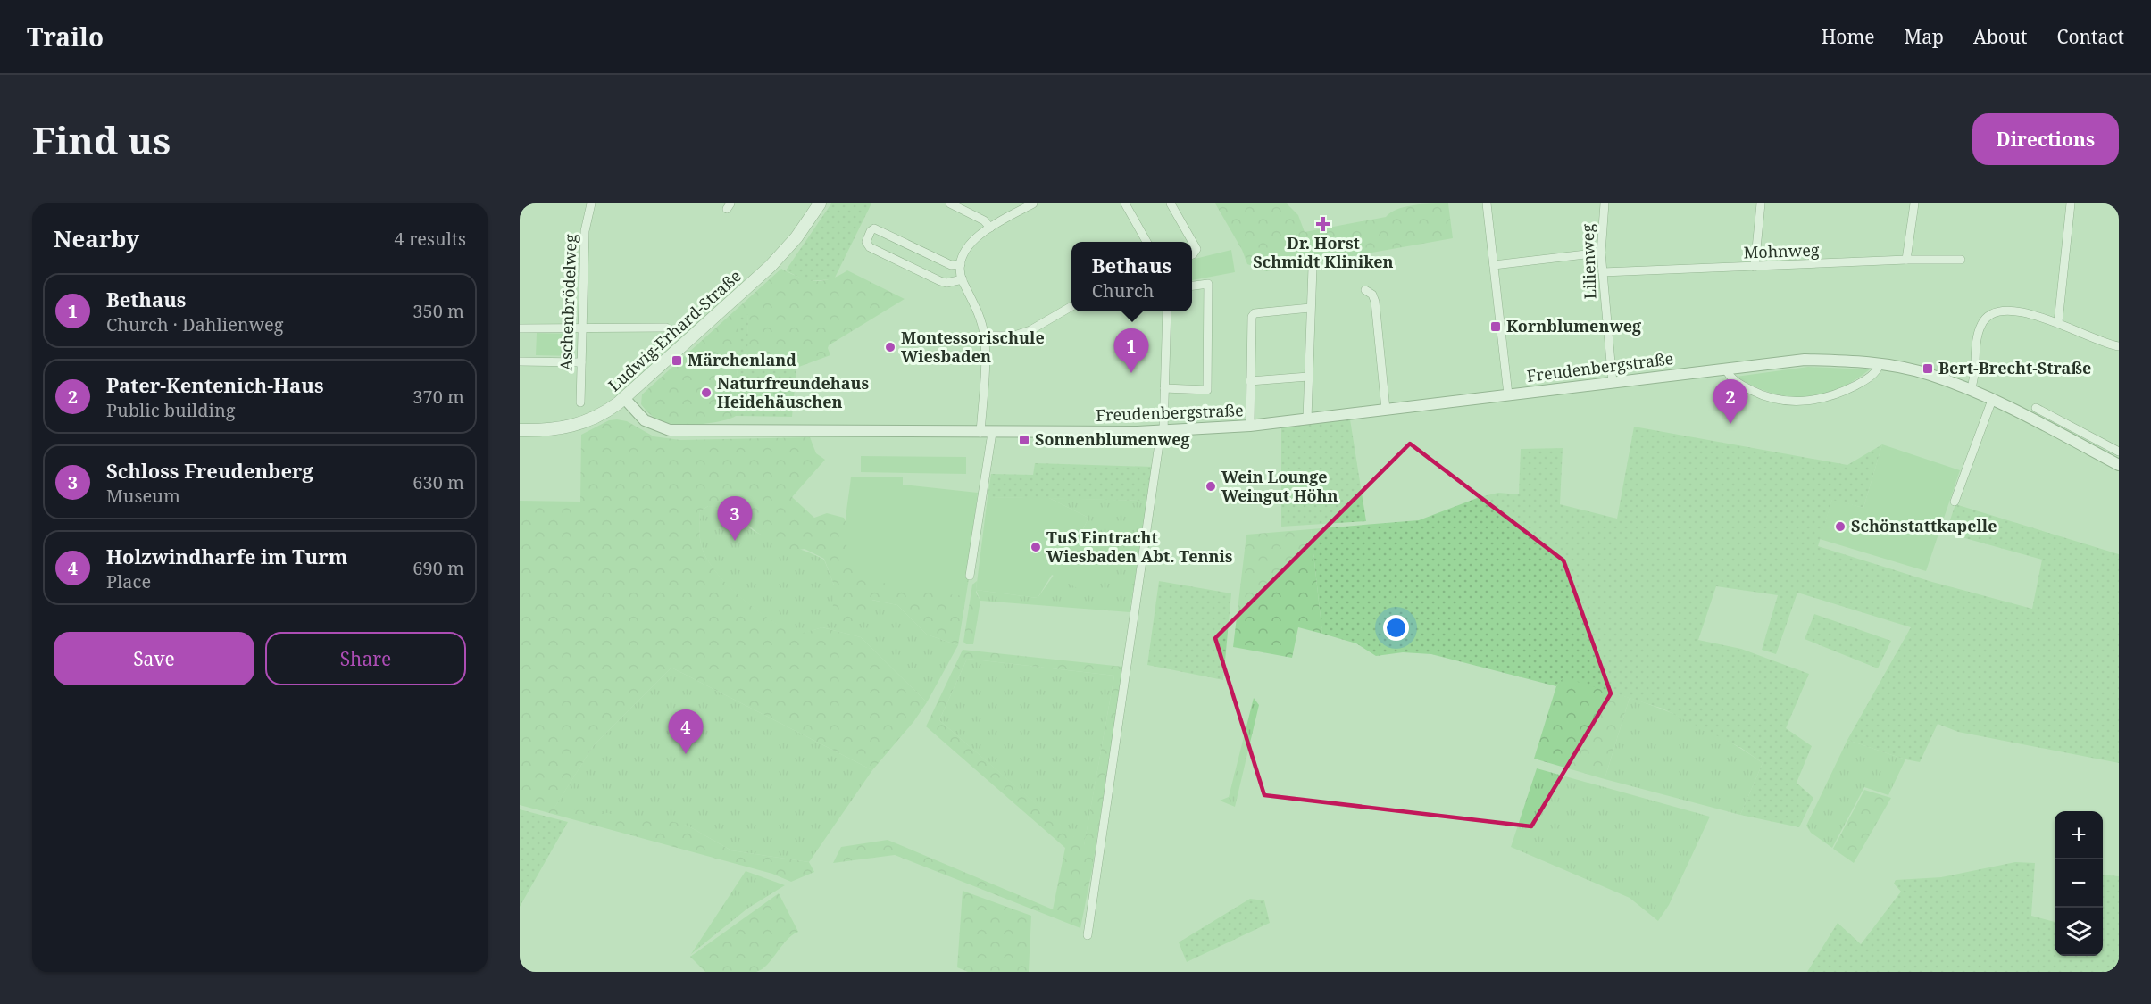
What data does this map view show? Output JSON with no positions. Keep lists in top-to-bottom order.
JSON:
{
  "streets": {
    "main road": ["Ludwig-Erhard-Straße"],
    "street": [
      "Mohnweg",
      "Lilienweg",
      "Aschenbrödelweg",
      "Freudenbergstraße"
    ]
  },
  "crossings": [
    ["Mohnweg", "Lilienweg"],
    ["Lilienweg", "Freudenbergstraße"],
    ["Ludwig-Erhard-Straße", "Freudenbergstraße"]
  ],
  "places": {
    "health": ["Dr. Horst Schmidt Kliniken"],
    "transit": [
      "Kornblumenweg",
      "Märchenland",
      "Bert-Brecht-Straße",
      "Sonnenblumenweg"
    ],
    "other": [
      "Montessorischule Wiesbaden",
      "Naturfreundehaus Heidehäuschen",
      "Wein Lounge Weingut Höhn",
      "Schönstattkapelle",
      "TuS Eintracht Wiesbaden Abt. Tennis"
    ]
  },
  "page": {
    "header": "Trailo",
    "nav": [
      "Home",
      "Map",
      "About",
      "Contact"
    ],
    "buttons": [
      "Directions",
      ["Save", "Share"]
    ],
    "title": "Find us",
    "heading": ["Nearby", "4 results"],
    "popup": ["Bethaus", "Church"],
    "list": [
      {
        "mark": "1",
        "name": "Bethaus",
        "note": "Church · Dahlienweg",
        "value": "350 m"
      },
      {
        "mark": "2",
        "name": "Pater-Kentenich-Haus",
        "note": "Public building",
        "value": "370 m"
      },
      {
        "mark": "3",
        "name": "Schloss Freudenberg",
        "note": "Museum",
        "value": "630 m"
      },
      {
        "mark": "4",
        "name": "Holzwindharfe im Turm",
        "note": "Place",
        "value": "690 m"
      }
    ],
    "pins": [
      "1",
      "2",
      "3",
      "4"
    ],
    "map_buttons": ["+", "−"]
  }
}
